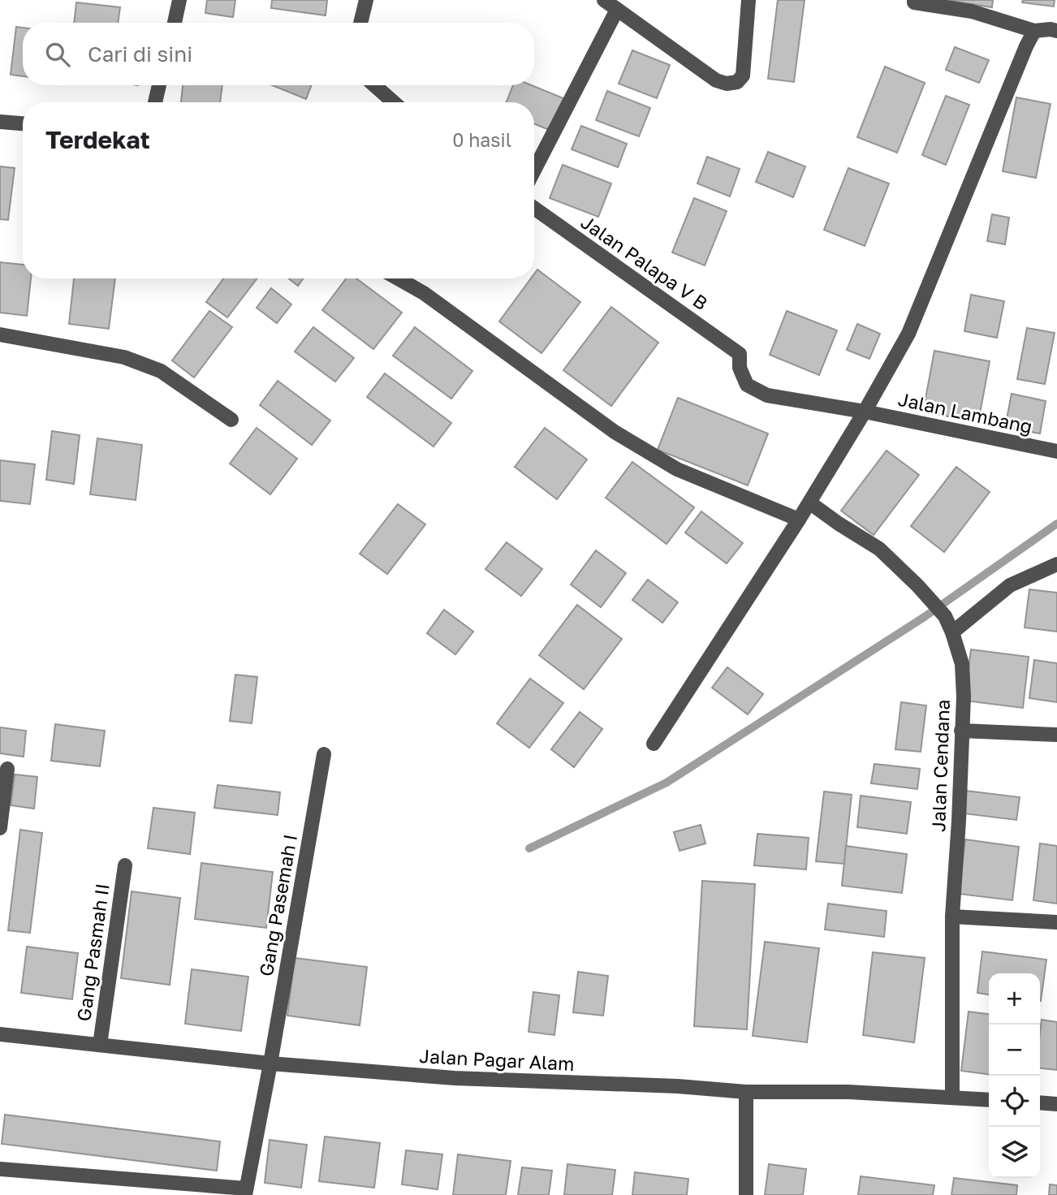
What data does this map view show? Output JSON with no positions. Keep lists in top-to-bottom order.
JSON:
{
  "streets": {
    "street": [
      "Jalan Palapa V B",
      "Jalan Lambang",
      "Jalan Cendana",
      "Gang Pasemah I",
      "Gang Pasmah II",
      "Jalan Pagar Alam"
    ]
  },
  "crossings": [
    ["Jalan Palapa V B", "Jalan Lambang"],
    ["Jalan Cendana", "Jalan Pagar Alam"],
    ["Gang Pasemah I", "Jalan Pagar Alam"],
    ["Gang Pasmah II", "Jalan Pagar Alam"]
  ],
  "page": {
    "search": "Cari di sini",
    "heading": ["Terdekat", "0 hasil"],
    "map_buttons": ["+", "−"]
  }
}
